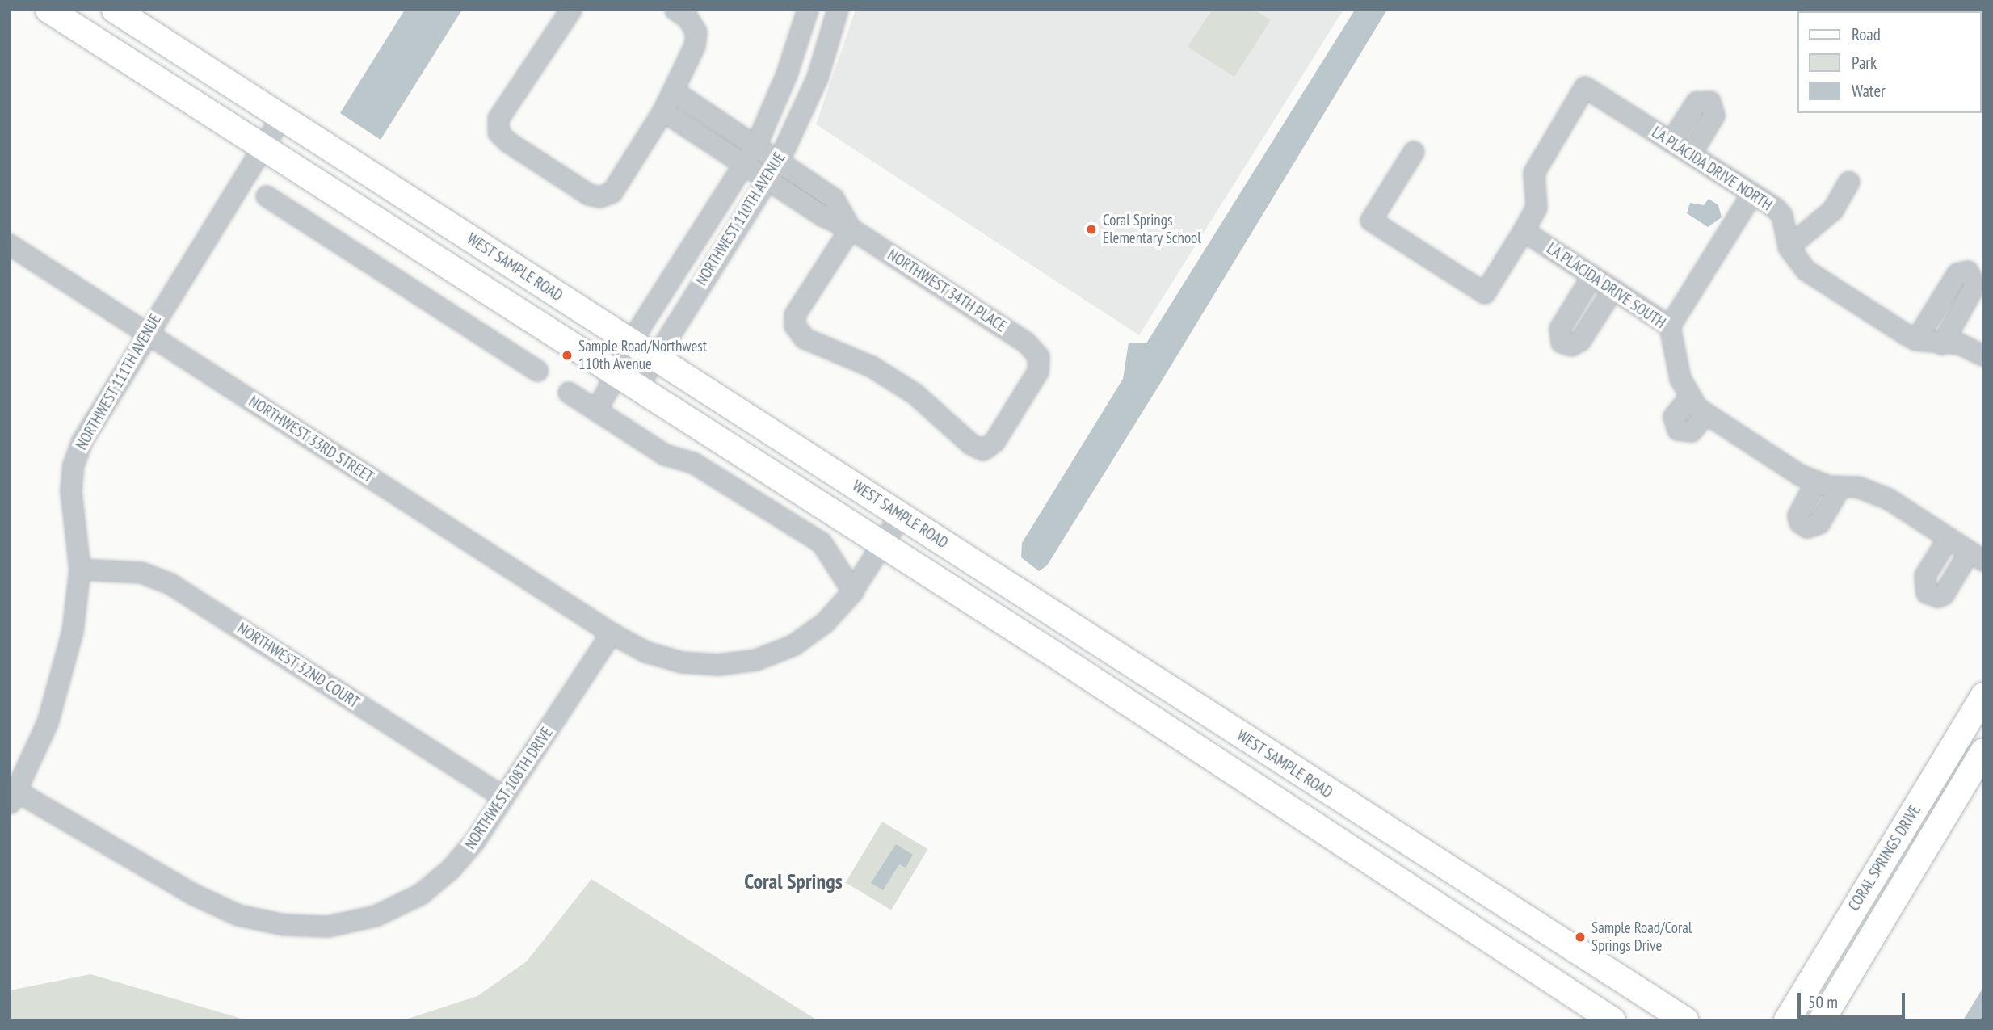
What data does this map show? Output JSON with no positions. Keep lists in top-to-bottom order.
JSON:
{
  "streets": {
    "main road": ["WEST SAMPLE ROAD", "CORAL SPRINGS DRIVE"],
    "street": [
      "LA PLACIDA DRIVE NORTH",
      "NORTHWEST 110TH AVENUE",
      "LA PLACIDA DRIVE SOUTH",
      "NORTHWEST 34TH PLACE",
      "NORTHWEST 111TH AVENUE",
      "NORTHWEST 33RD STREET",
      "NORTHWEST 32ND COURT",
      "NORTHWEST 108TH DRIVE"
    ]
  },
  "crossings": [
    ["LA PLACIDA DRIVE NORTH", "LA PLACIDA DRIVE SOUTH"],
    ["NORTHWEST 110TH AVENUE", "WEST SAMPLE ROAD"],
    ["NORTHWEST 110TH AVENUE", "NORTHWEST 34TH PLACE"],
    ["WEST SAMPLE ROAD", "NORTHWEST 111TH AVENUE"],
    ["NORTHWEST 111TH AVENUE", "NORTHWEST 33RD STREET"],
    ["NORTHWEST 111TH AVENUE", "NORTHWEST 32ND COURT"],
    ["NORTHWEST 111TH AVENUE", "NORTHWEST 108TH DRIVE"],
    ["NORTHWEST 33RD STREET", "NORTHWEST 108TH DRIVE"],
    ["NORTHWEST 32ND COURT", "NORTHWEST 108TH DRIVE"]
  ],
  "districts": ["Coral Springs"],
  "places": ["Coral Springs Elementary School", "Sample Road/Northwest 110th Avenue", "Sample Road/Coral Springs Drive"],
  "legend": ["Road", "Park", "Water"],
  "scale_bar": "50 m"
}
